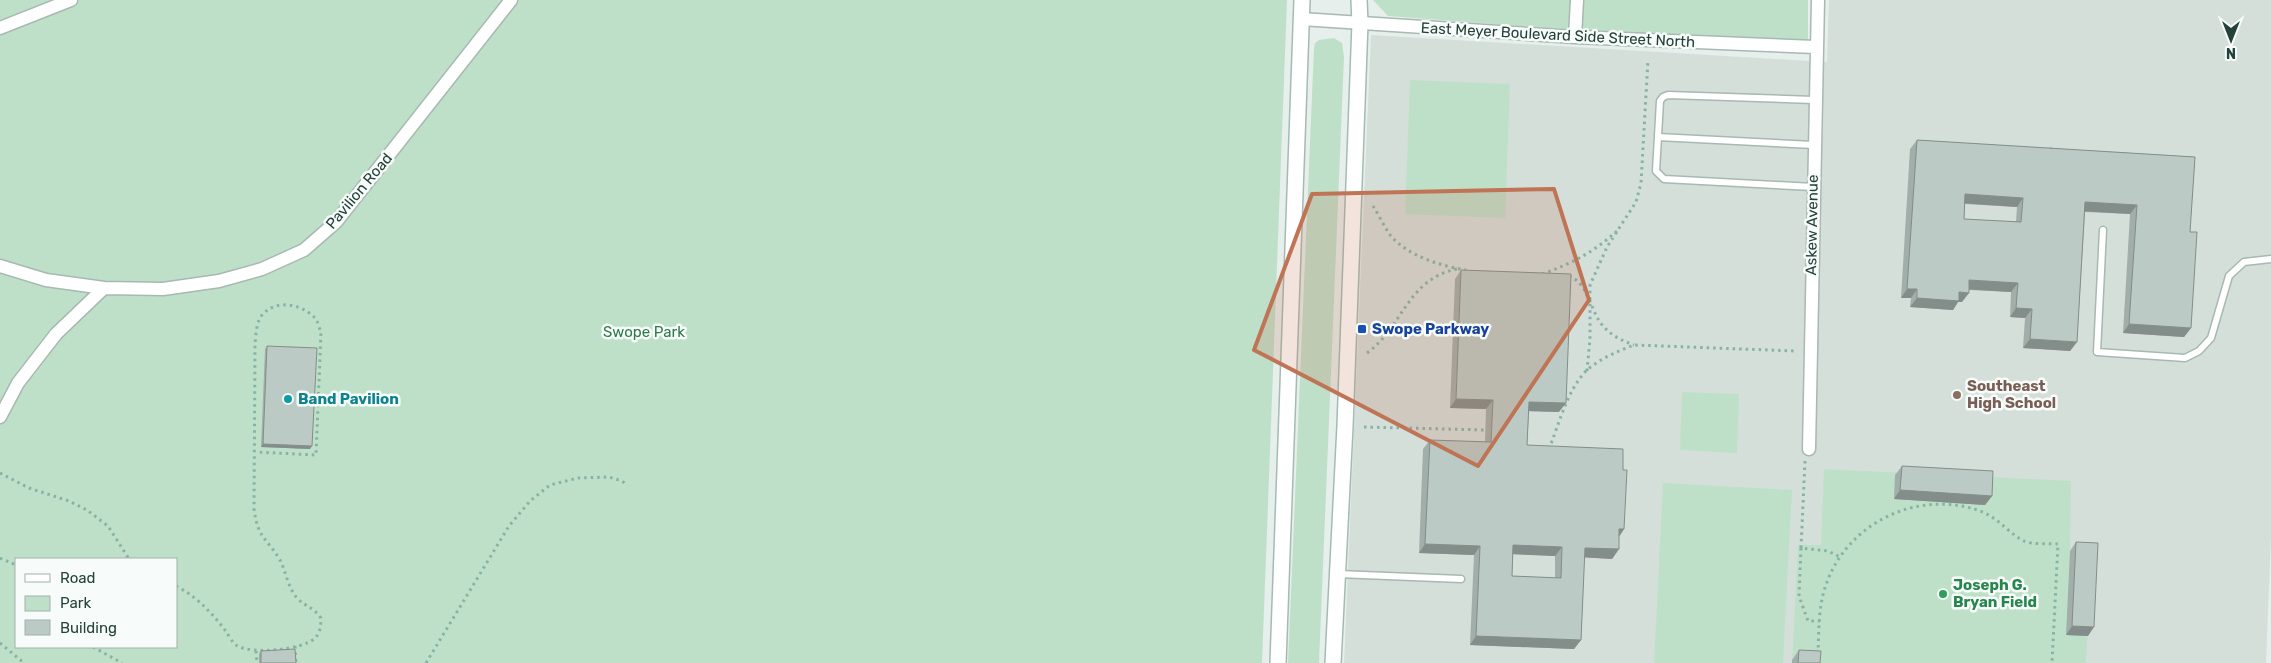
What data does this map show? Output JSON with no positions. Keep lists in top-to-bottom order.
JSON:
{
  "streets": {
    "street": ["East Meyer Boulevard Side Street North", "Pavilion Road", "Askew Avenue"]
  },
  "crossings": [
    ["East Meyer Boulevard Side Street North", "Askew Avenue"]
  ],
  "parks": ["Swope Park"],
  "places": {
    "transit": ["Swope Parkway"],
    "other": ["Southeast High School", "Band Pavilion", "Joseph G. Bryan Field"]
  },
  "legend": ["Road", "Park", "Building"],
  "north": "bottom"
}
